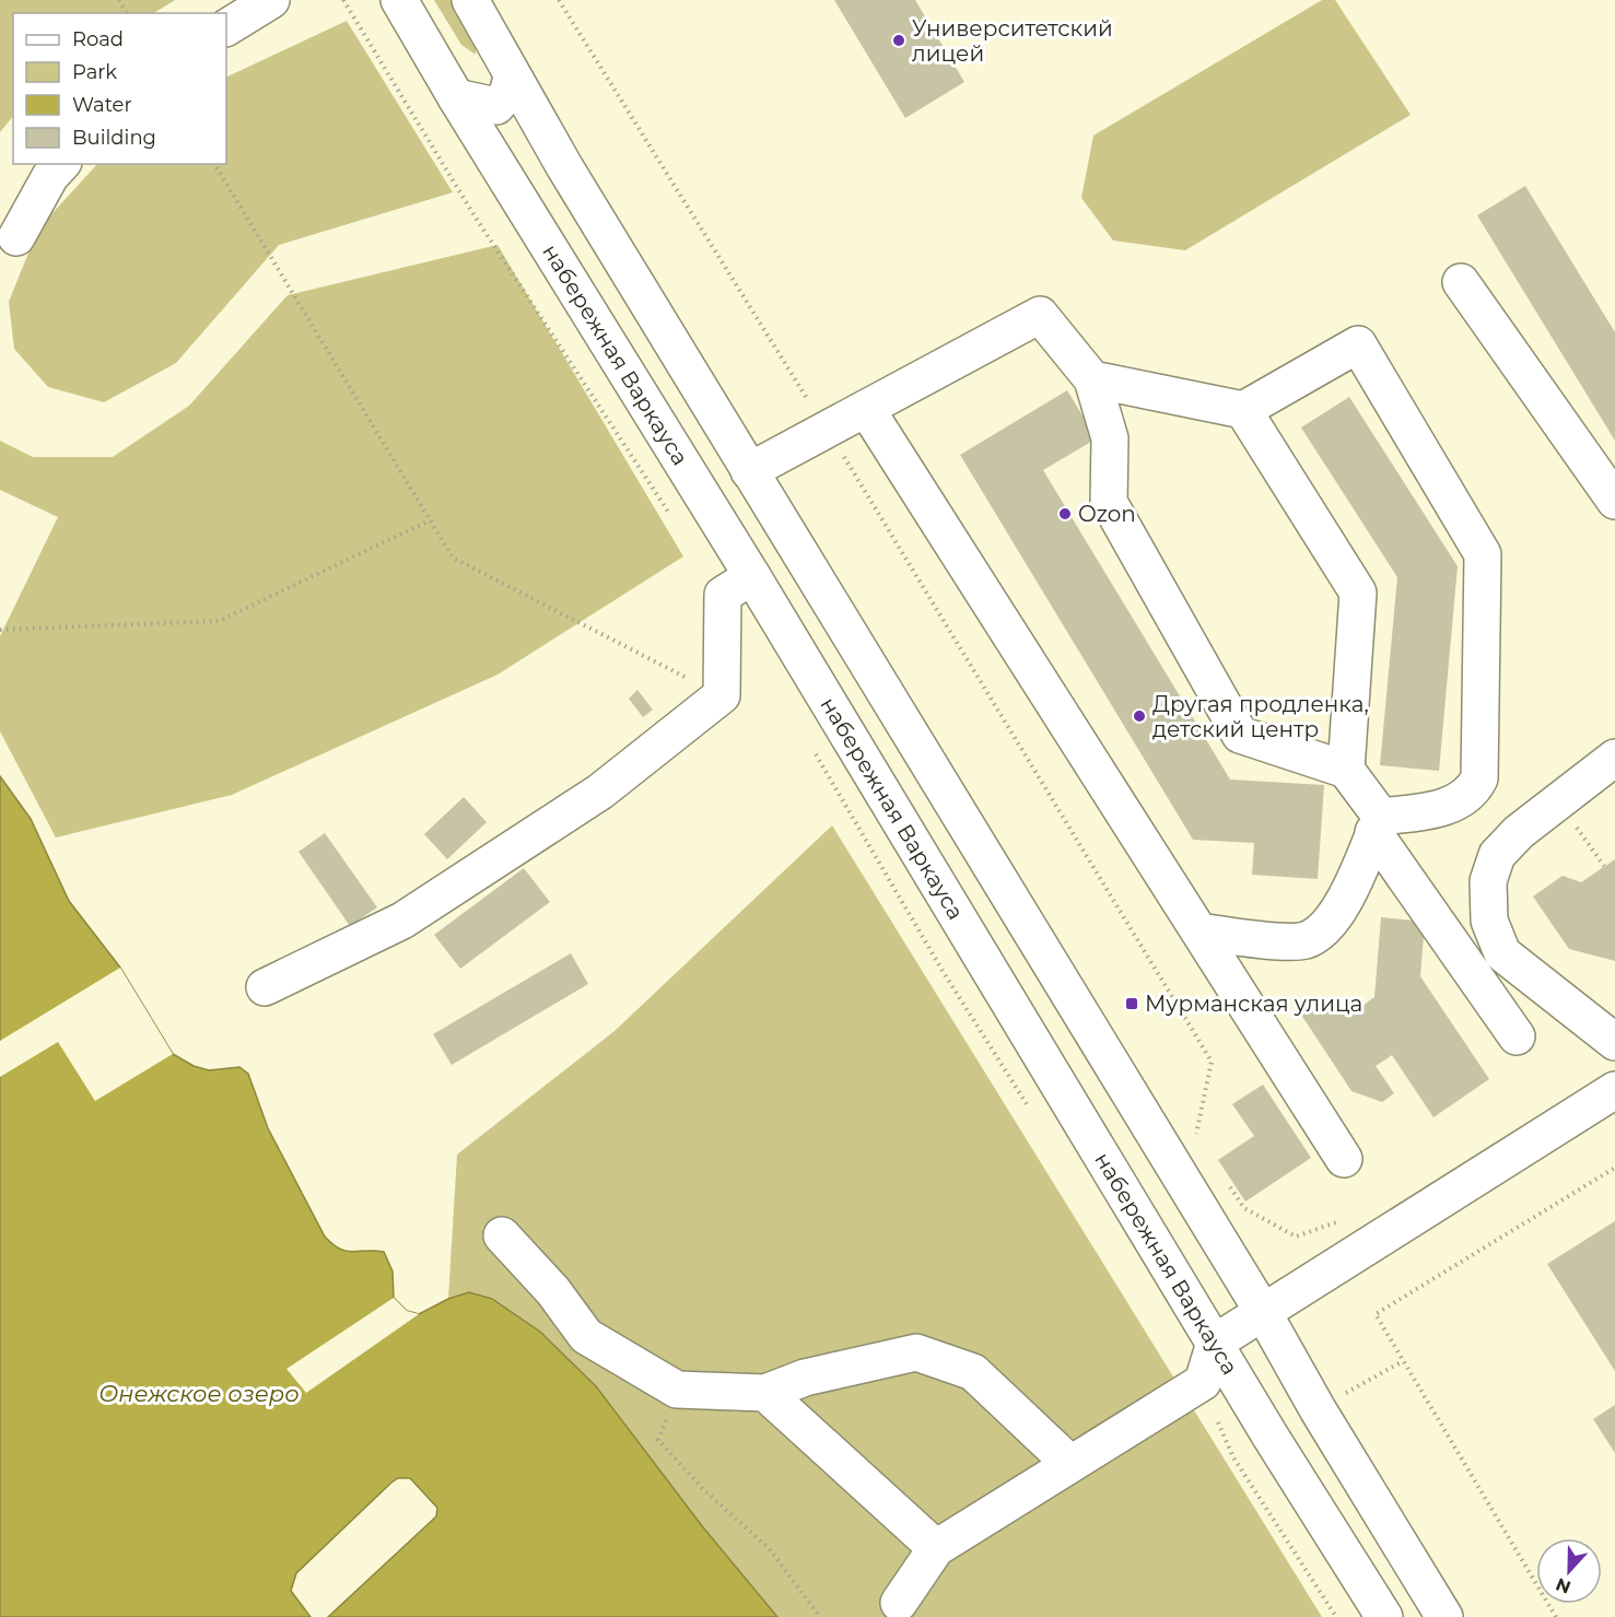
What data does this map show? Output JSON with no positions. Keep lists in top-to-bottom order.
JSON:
{
  "streets": {
    "main road": ["набережная Варкауса"]
  },
  "water": ["Онежское озеро"],
  "places": {
    "other": ["Университетский лицей", "Ozon", "Другая продленка, детский центр"],
    "transit": ["Мурманская улица"]
  },
  "legend": [
    "Road",
    "Park",
    "Water",
    "Building"
  ],
  "north": "bottom"
}
